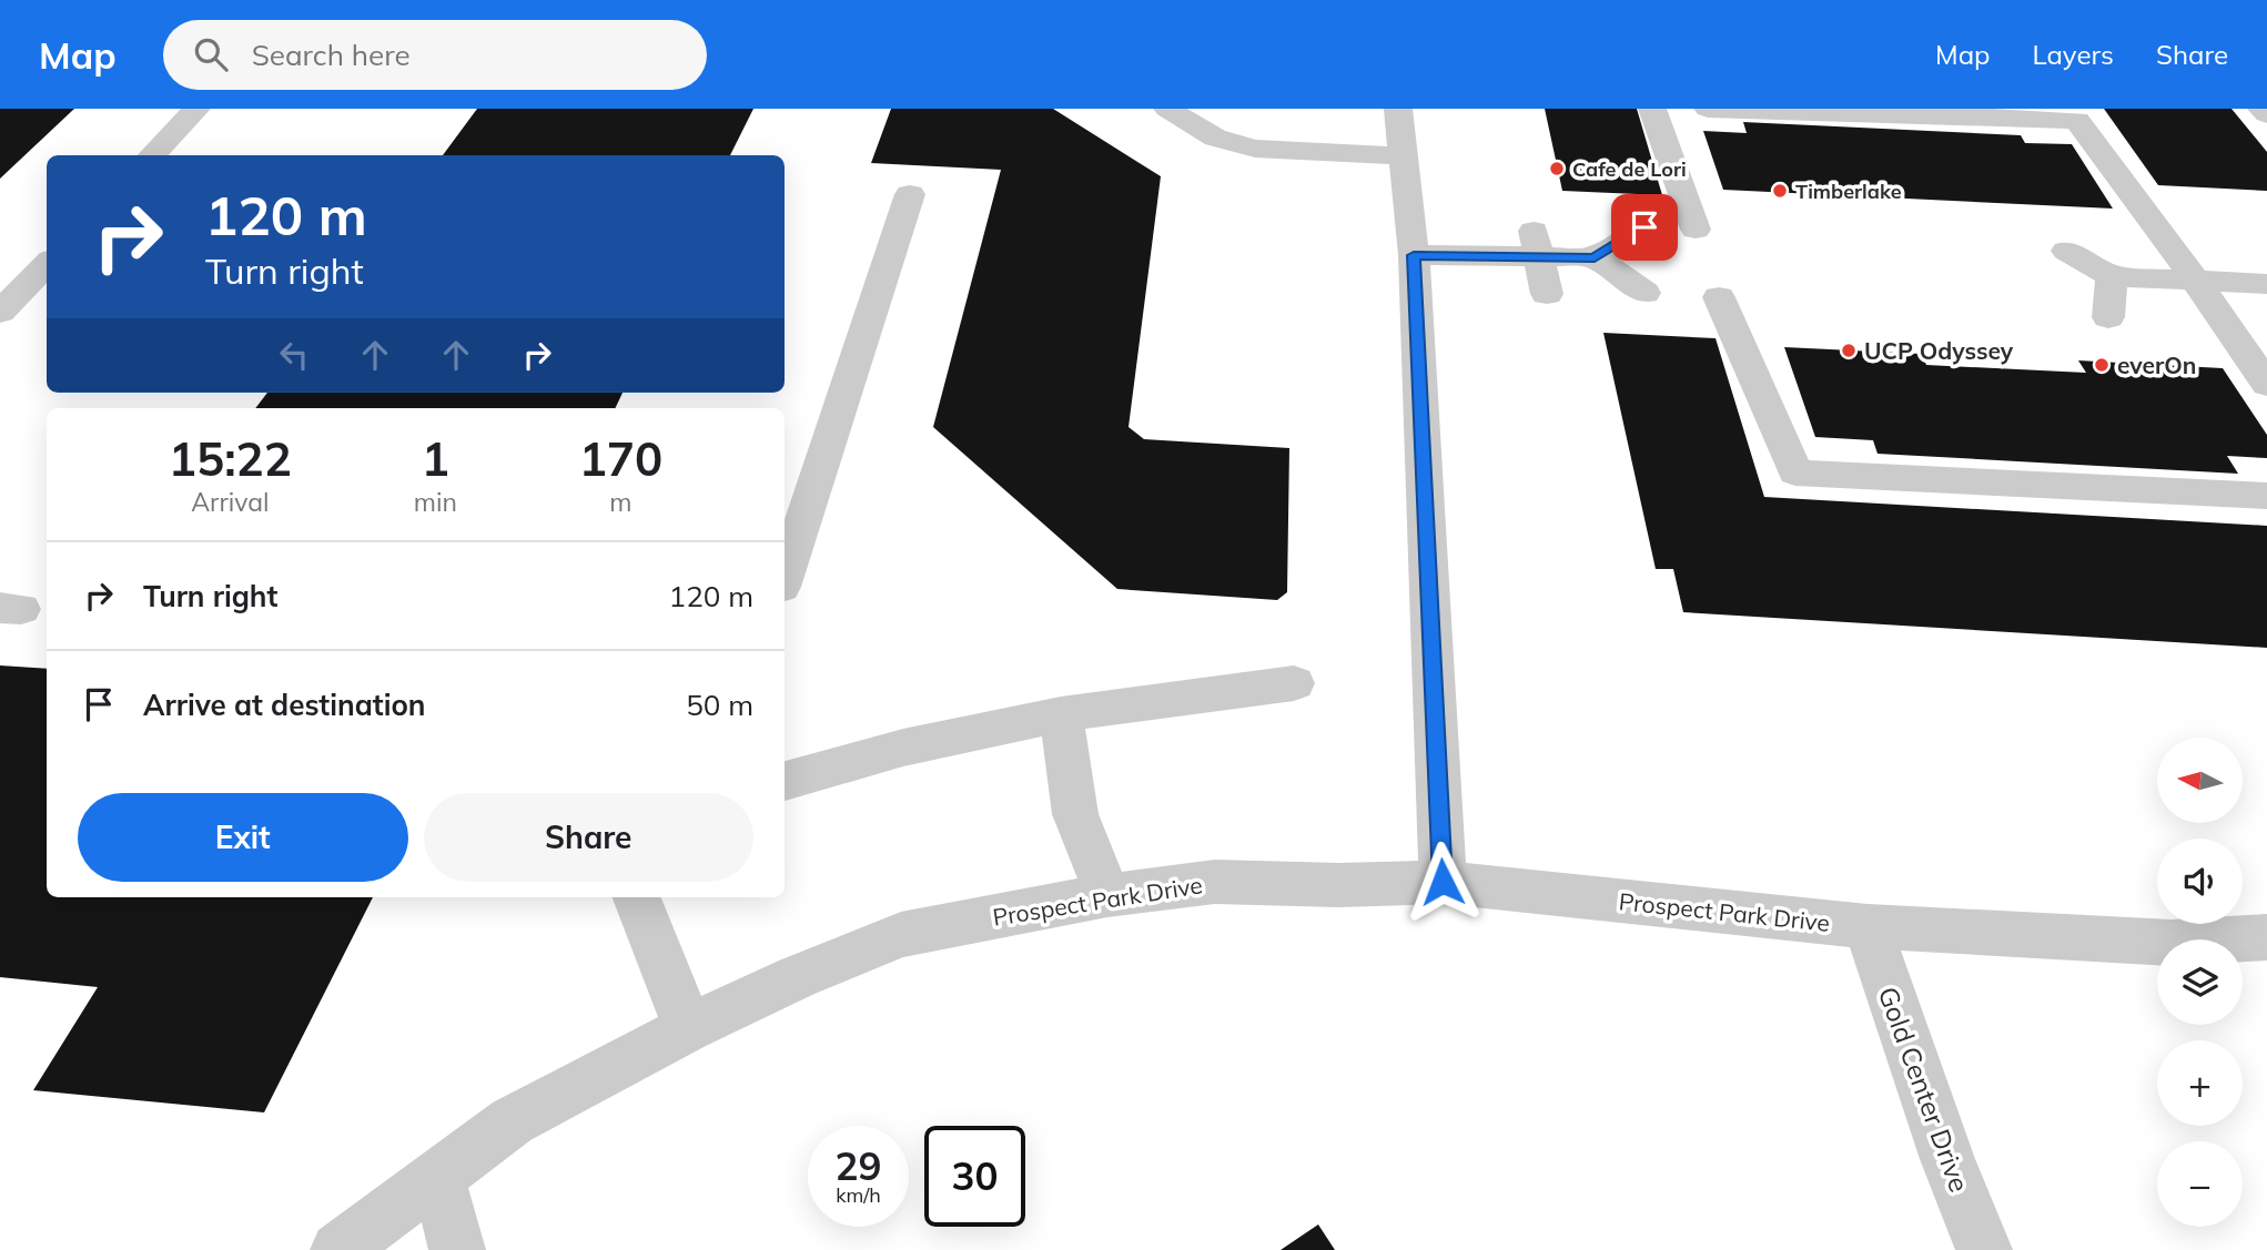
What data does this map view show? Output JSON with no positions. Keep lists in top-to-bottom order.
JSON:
{
  "streets": {
    "street": ["Prospect Park Drive", "Gold Center Drive"]
  },
  "crossings": [
    ["Prospect Park Drive", "Gold Center Drive"]
  ],
  "places": [
    "Cafe de Lori",
    "Timberlake",
    "UCP Odyssey",
    "everOn"
  ],
  "north": "left",
  "page": {
    "header": "Map",
    "search": "Search here",
    "nav": ["Map", "Layers", "Share"],
    "turn": ["120 m", "Turn right"],
    "eta": [
      "15:22",
      "Arrival",
      "1",
      "min",
      "170",
      "m"
    ],
    "list": [
      {
        "name": "Turn right",
        "value": "120 m"
      },
      {
        "name": "Arrive at destination",
        "value": "50 m"
      }
    ],
    "map_buttons": ["+", "−"],
    "buttons": ["Exit", "Share"],
    "speed": "29 km/h",
    "limit": "30"
  }
}
